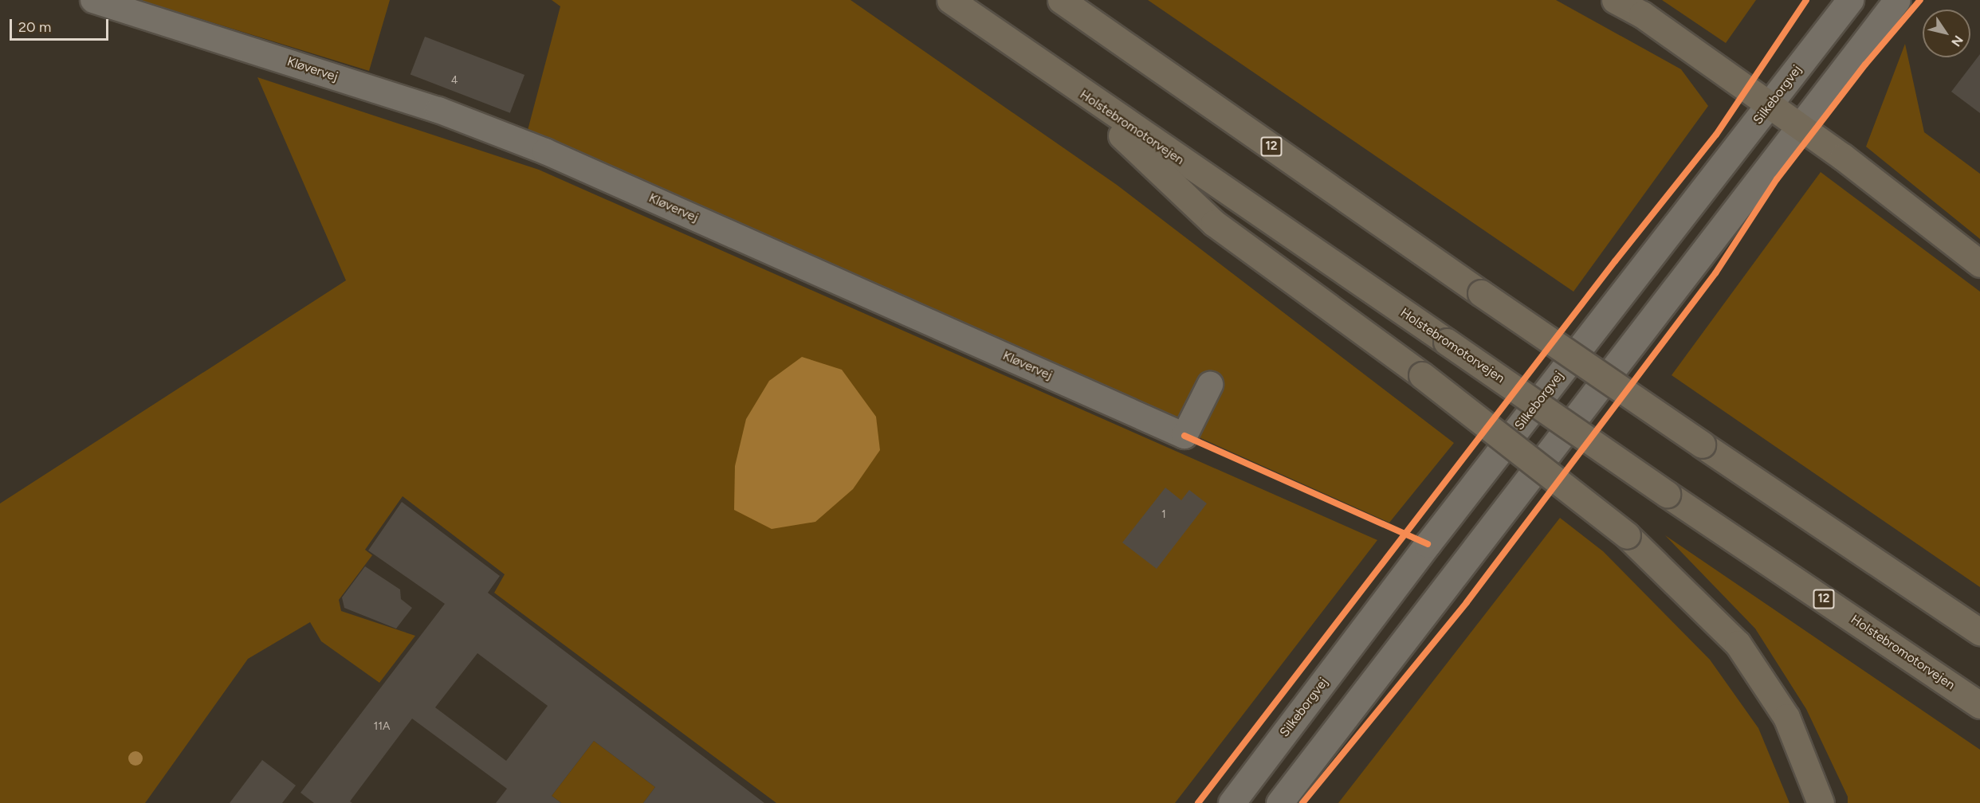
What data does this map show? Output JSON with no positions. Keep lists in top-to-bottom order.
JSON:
{
  "streets": {
    "highway": ["Holstebromotorvejen", "12"],
    "main road": ["Silkeborgvej"],
    "street": ["Kløvervej"]
  },
  "house_numbers": ["4", "1", "11A"],
  "scale_bar": "20 m",
  "north": "bottom right"
}
